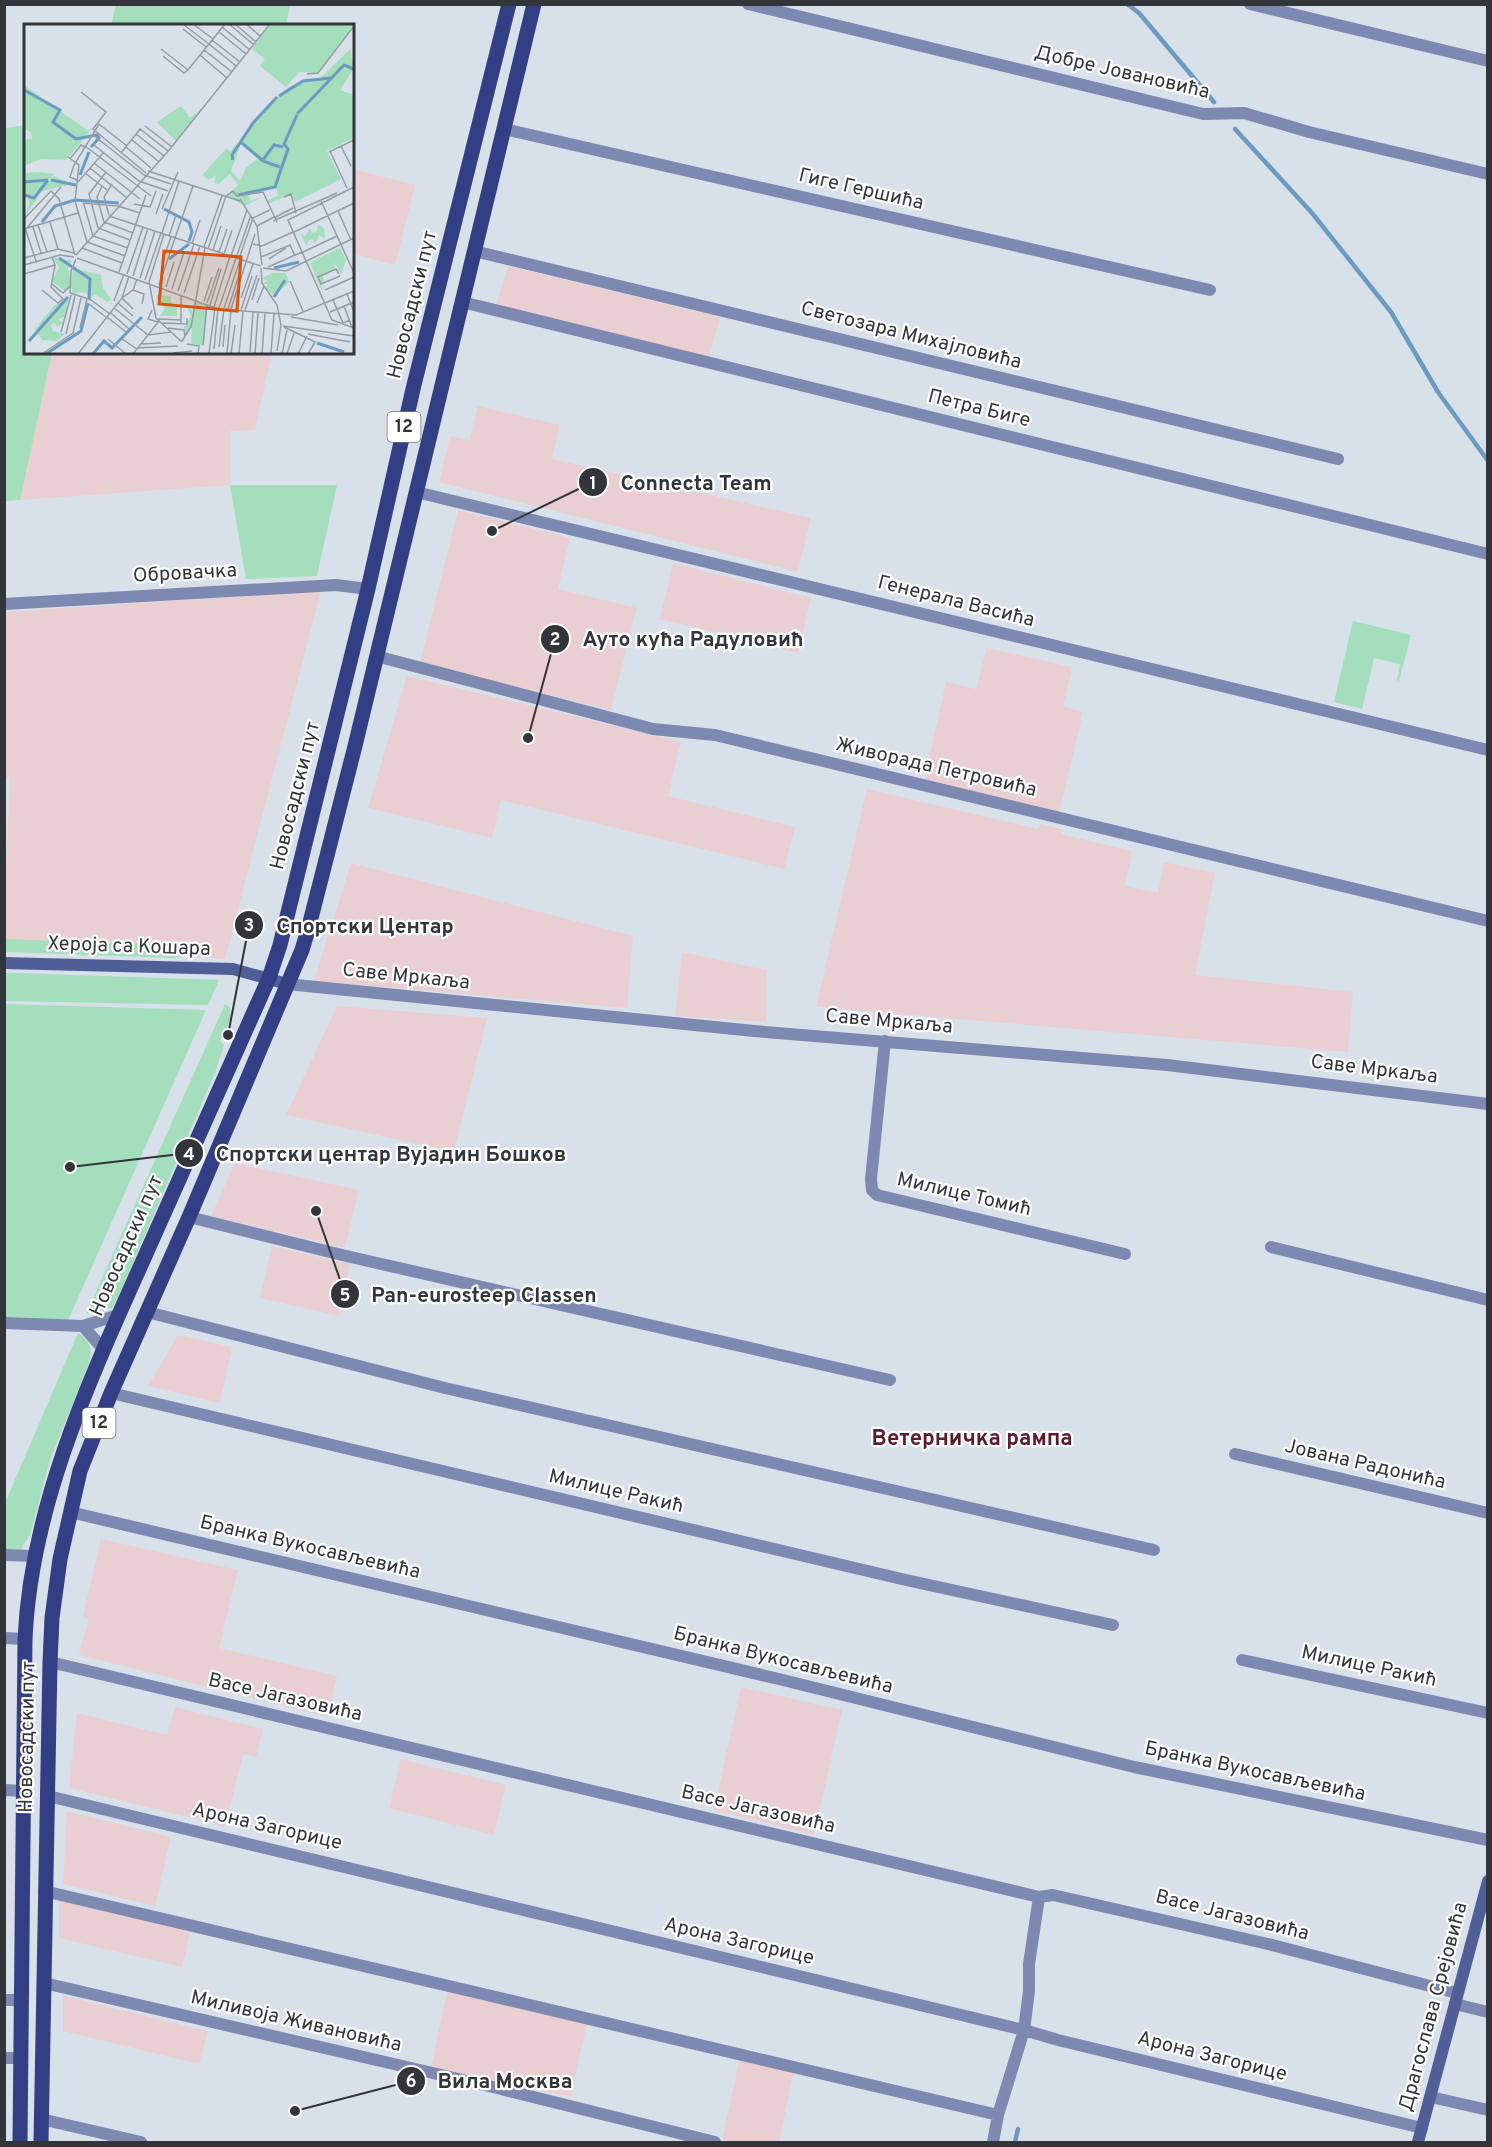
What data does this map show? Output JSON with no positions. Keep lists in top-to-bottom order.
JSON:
{
  "streets": {
    "main road": ["Новосадски пут", "12"],
    "street": [
      "Добре Јовановића",
      "Гиге Гершића",
      "Светозара Михајловића",
      "Петра Биге",
      "Обровачка",
      "Генерала Васића",
      "Живорада Петровића",
      "Хероја са Кошара",
      "Саве Мркаља",
      "Милице Томић",
      "Јована Радонића",
      "Милице Ракић",
      "Бранка Вукосављевића",
      "Васе Јагазовића",
      "Арона Загорице",
      "Драгослава Срејовића",
      "Миливоја Живановића"
    ]
  },
  "crossings": [
    ["Гиге Гершића", "Новосадски пут"],
    ["Новосадски пут", "Светозара Михајловића"],
    ["Новосадски пут", "Петра Биге"],
    ["Новосадски пут", "Обровачка"],
    ["Новосадски пут", "Генерала Васића"],
    ["Новосадски пут", "Живорада Петровића"],
    ["Новосадски пут", "Хероја са Кошара"],
    ["Новосадски пут", "Саве Мркаља"],
    ["Новосадски пут", "Милице Ракић"],
    ["Новосадски пут", "Бранка Вукосављевића"],
    ["Новосадски пут", "Васе Јагазовића"],
    ["Новосадски пут", "Арона Загорице"],
    ["Новосадски пут", "Миливоја Живановића"],
    ["Хероја са Кошара", "Саве Мркаља"],
    ["Саве Мркаља", "Милице Томић"],
    ["Васе Јагазовића", "Драгослава Срејовића"],
    ["Арона Загорице", "Драгослава Срејовића"]
  ],
  "districts": ["Ветерничка рампа"],
  "places": [
    "Connecta Team",
    "Ауто кућа Радуловић",
    "Спортски Центар",
    "Спортски центар Вујадин Бошков",
    "Pan-eurosteep Classen",
    "Вила Москва"
  ]
}
